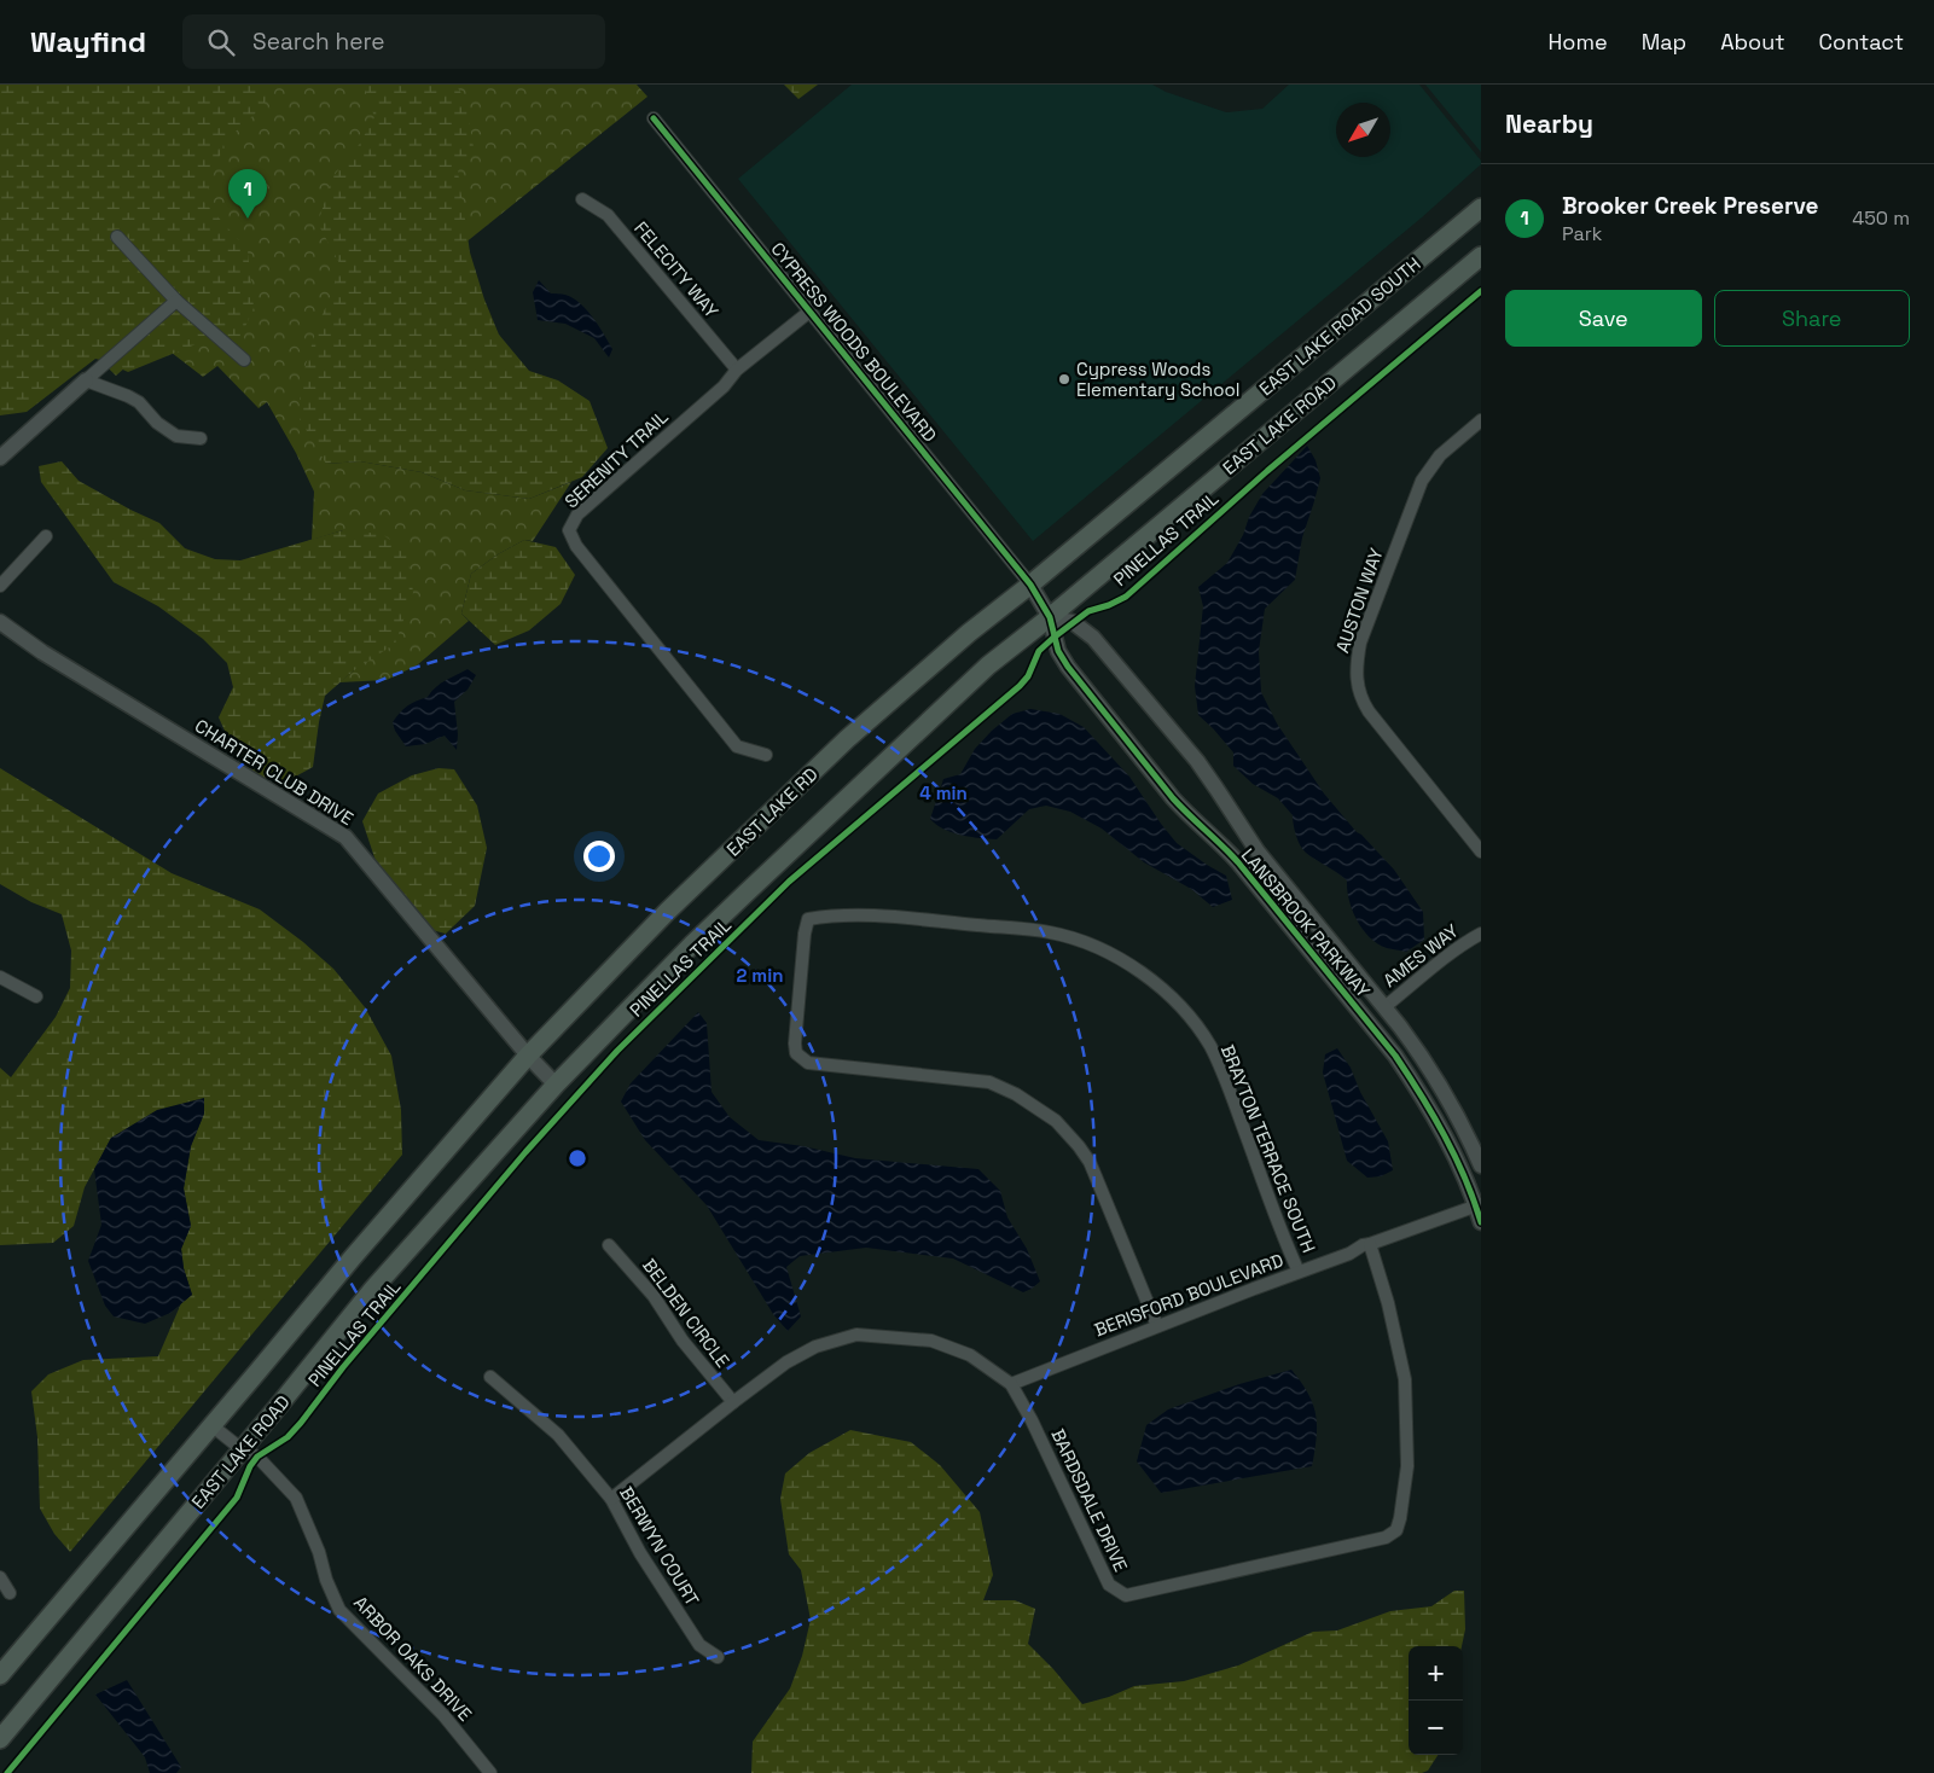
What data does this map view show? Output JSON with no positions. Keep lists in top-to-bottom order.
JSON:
{
  "streets": {
    "main road": ["EAST LAKE ROAD SOUTH", "EAST LAKE ROAD", "EAST LAKE RD"],
    "street": [
      "FELECITY WAY",
      "CYPRESS WOODS BOULEVARD",
      "SERENITY TRAIL",
      "AUSTON WAY",
      "CHARTER CLUB DRIVE",
      "LANSBROOK PARKWAY",
      "AMES WAY",
      "BRAYTON TERRACE SOUTH",
      "BERISFORD BOULEVARD",
      "BELDEN CIRCLE",
      "BARDSDALE DRIVE",
      "BERWYN COURT",
      "ARBOR OAKS DRIVE"
    ],
    "cycle path": ["PINELLAS TRAIL"]
  },
  "crossings": [
    ["FELECITY WAY", "SERENITY TRAIL"],
    ["EAST LAKE ROAD SOUTH", "CYPRESS WOODS BOULEVARD"],
    ["EAST LAKE ROAD SOUTH", "EAST LAKE RD"],
    ["CYPRESS WOODS BOULEVARD", "SERENITY TRAIL"],
    ["CYPRESS WOODS BOULEVARD", "EAST LAKE RD"],
    ["EAST LAKE ROAD", "CHARTER CLUB DRIVE"],
    ["EAST LAKE ROAD", "LANSBROOK PARKWAY"],
    ["EAST LAKE ROAD", "ARBOR OAKS DRIVE"],
    ["CHARTER CLUB DRIVE", "EAST LAKE RD"],
    ["LANSBROOK PARKWAY", "AMES WAY"],
    ["LANSBROOK PARKWAY", "BERISFORD BOULEVARD"],
    ["BRAYTON TERRACE SOUTH", "BERISFORD BOULEVARD"],
    ["BERISFORD BOULEVARD", "BARDSDALE DRIVE"],
    ["BELDEN CIRCLE", "BARDSDALE DRIVE"],
    ["BARDSDALE DRIVE", "BERWYN COURT"]
  ],
  "places": ["Cypress Woods Elementary School"],
  "north": "bottom left",
  "page": {
    "header": "Wayfind",
    "search": "Search here",
    "nav": [
      "Home",
      "Map",
      "About",
      "Contact"
    ],
    "heading": "Nearby",
    "list": [
      {
        "mark": "1",
        "name": "Brooker Creek Preserve",
        "note": "Park",
        "value": "450 m"
      }
    ],
    "pins": "1",
    "buttons": ["Save", "Share"],
    "map_buttons": ["+", "−"]
  },
  "rings": ["4 min", "2 min"]
}
